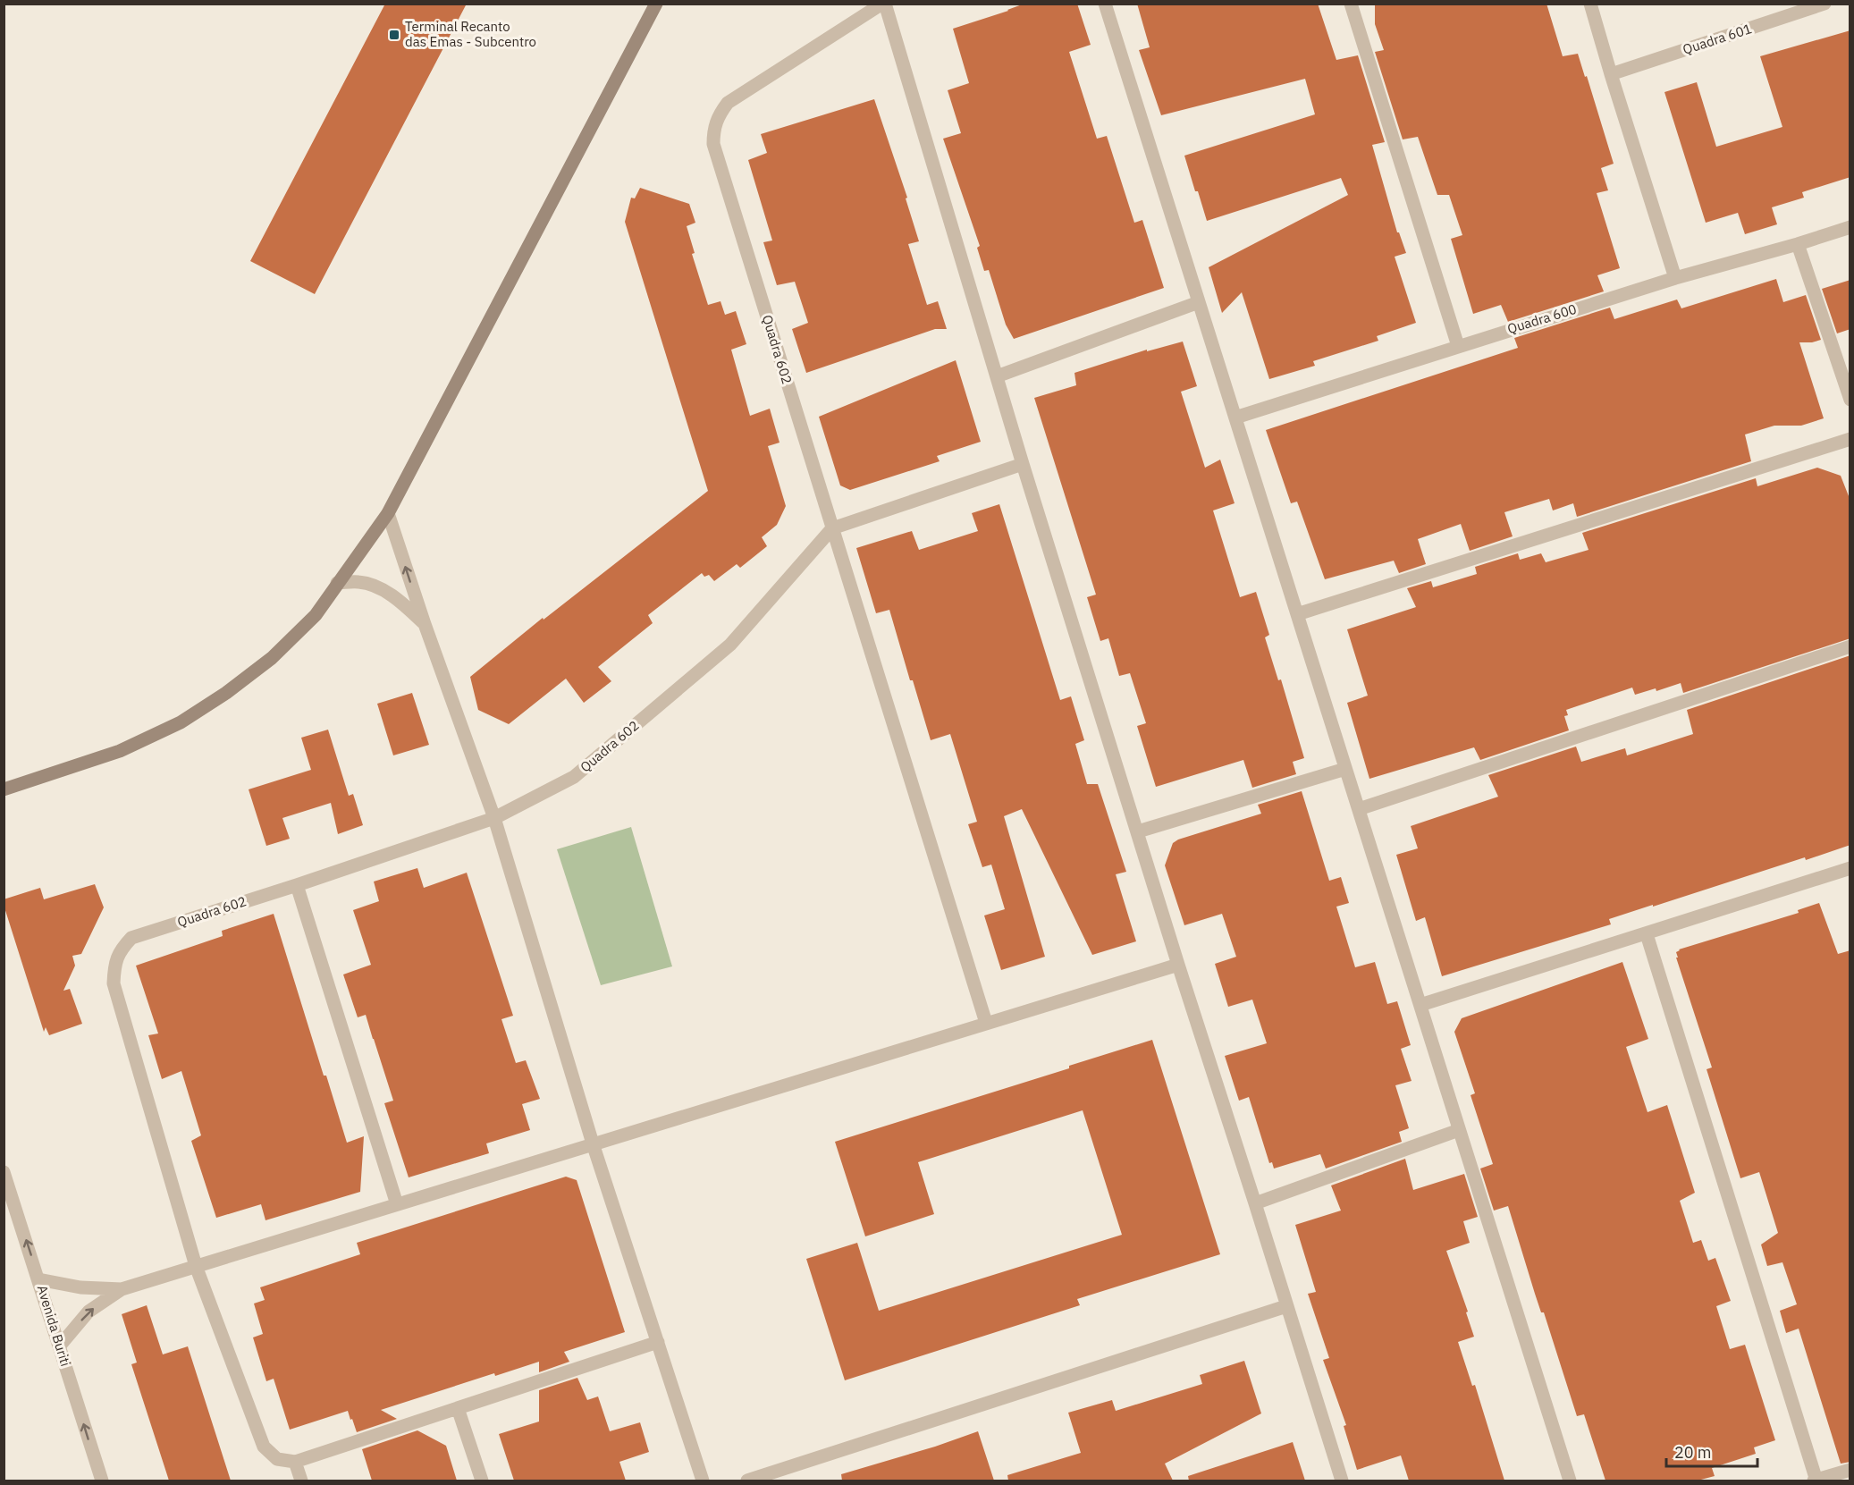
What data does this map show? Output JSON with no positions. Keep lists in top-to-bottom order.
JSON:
{
  "streets": {
    "street": [
      "Quadra 601",
      "Quadra 600",
      "Quadra 602",
      "Avenida Buriti"
    ]
  },
  "one_way": ["Avenida Buriti"],
  "places": {
    "transit": ["Terminal Recanto das Emas - Subcentro"]
  },
  "scale_bar": "20 m"
}
